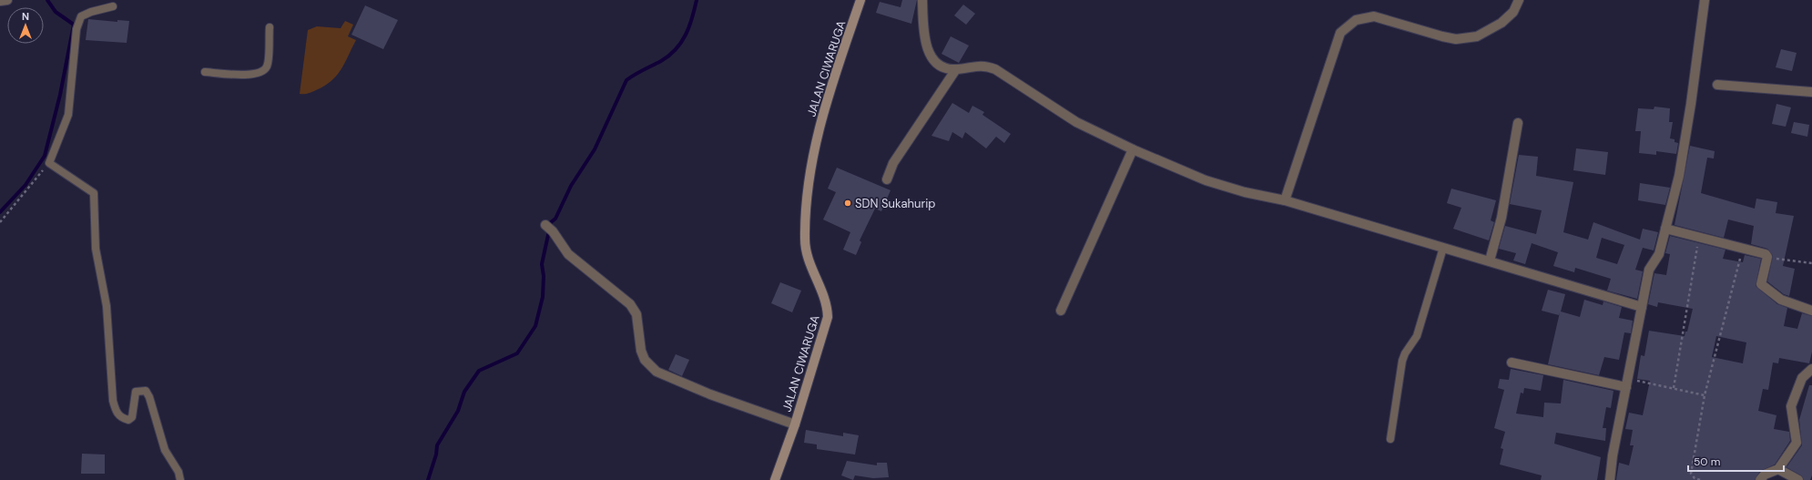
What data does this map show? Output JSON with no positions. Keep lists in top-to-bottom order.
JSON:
{
  "streets": {
    "street": ["JALAN CIWARUGA"]
  },
  "places": ["SDN Sukahurip"],
  "scale_bar": "50 m",
  "north": "top"
}
